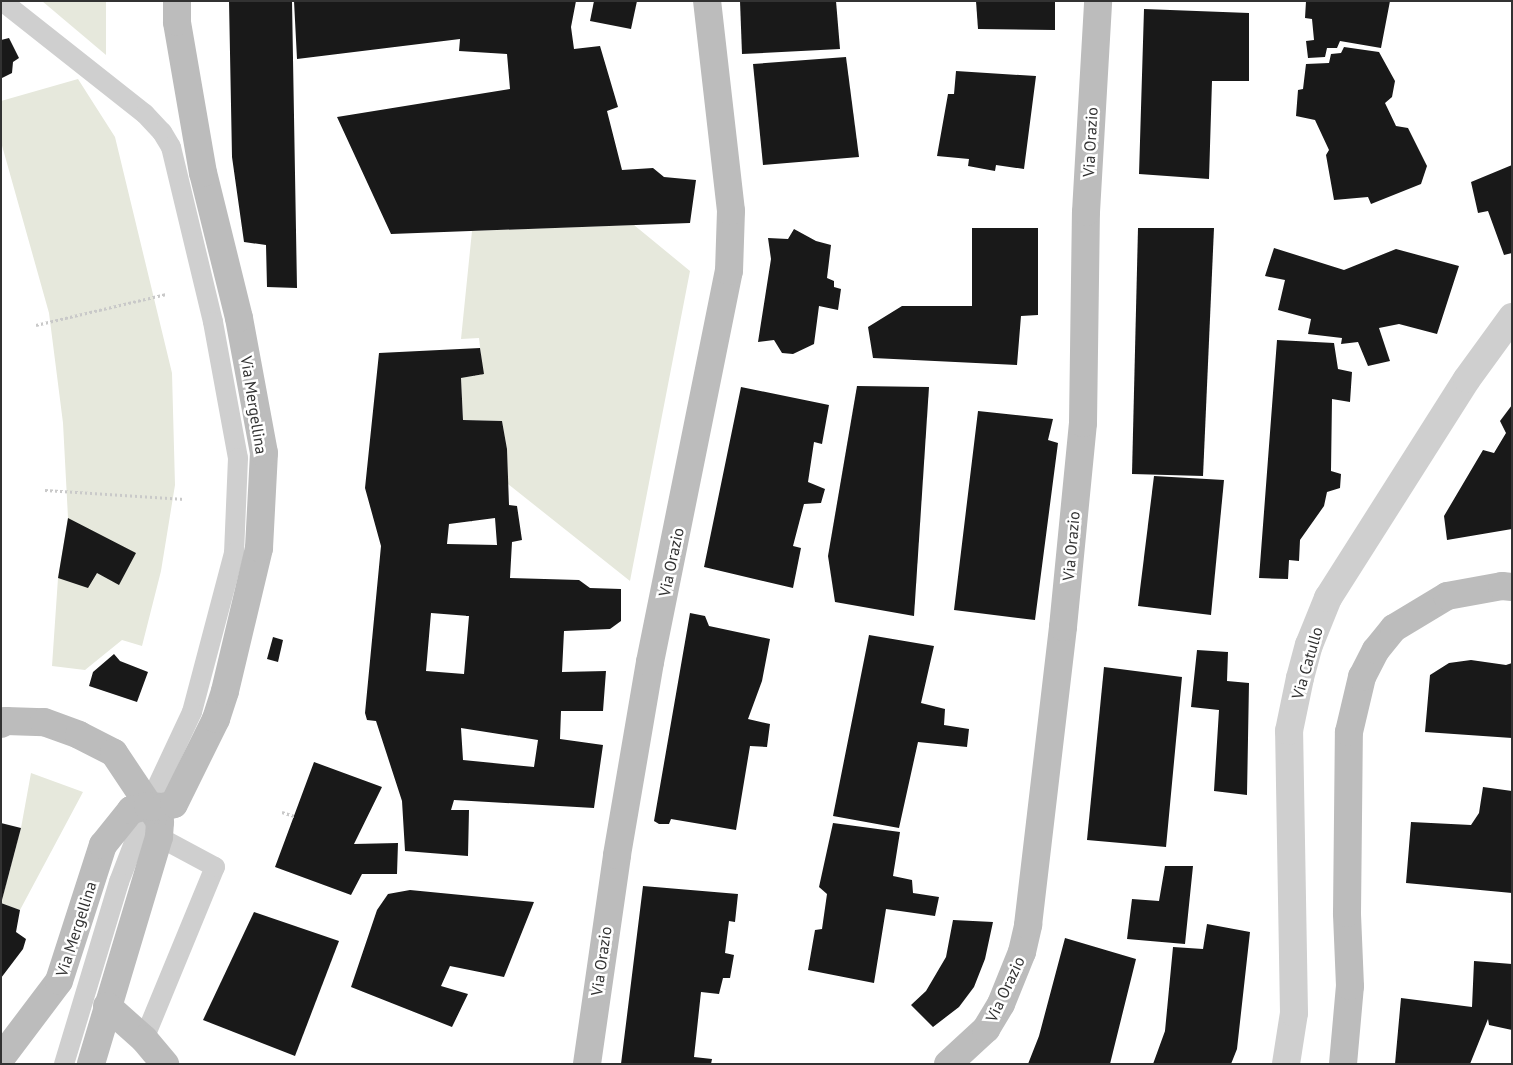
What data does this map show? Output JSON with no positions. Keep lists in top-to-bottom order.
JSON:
{
  "streets": {
    "street": ["Via Orazio", "Via Mergellina", "Via Catullo"]
  }
}
